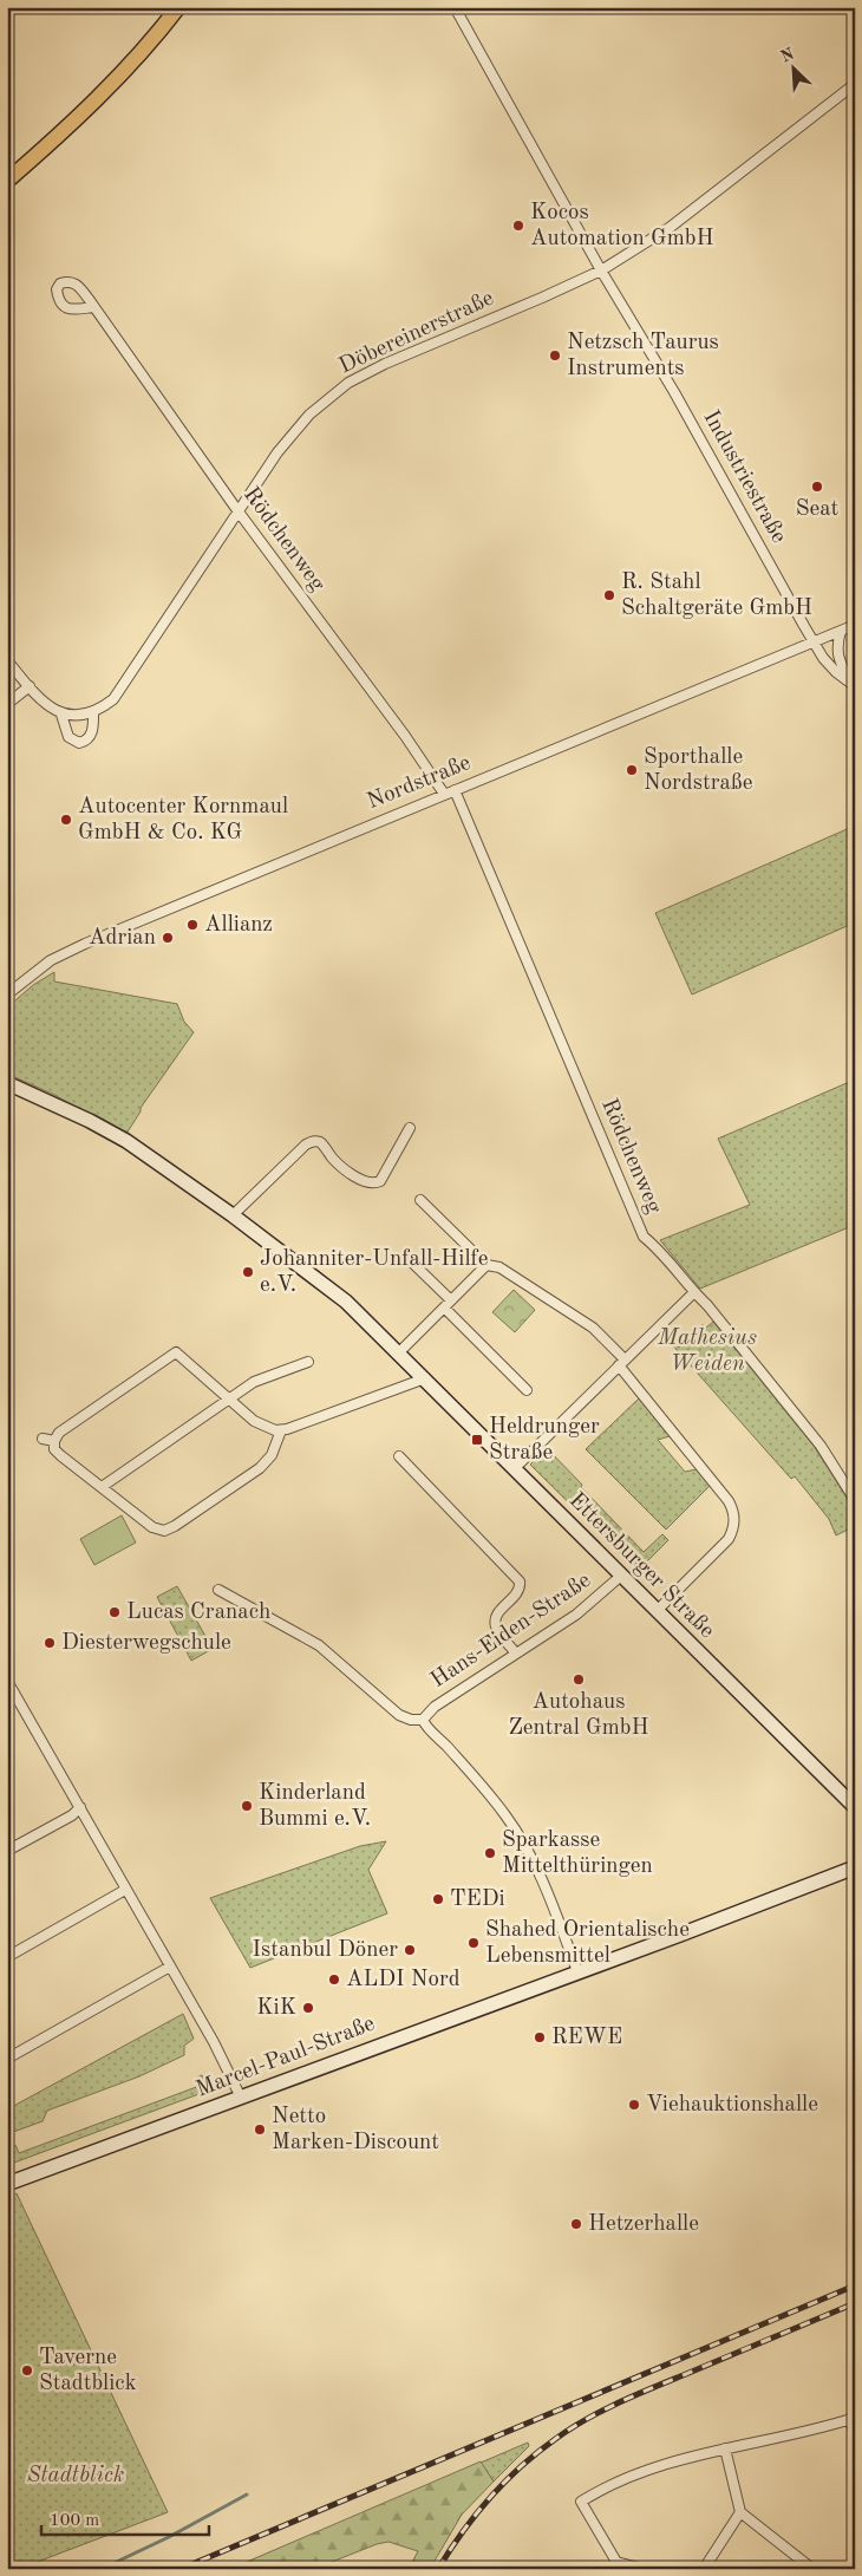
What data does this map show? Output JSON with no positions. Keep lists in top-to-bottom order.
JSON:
{
  "streets": {
    "street": [
      "Döbereinerstraße",
      "Industriestraße",
      "Rödchenweg",
      "Nordstraße",
      "Ettersburger Straße",
      "Hans-Eiden-Straße",
      "Marcel-Paul-Straße"
    ]
  },
  "crossings": [
    ["Döbereinerstraße", "Industriestraße"],
    ["Döbereinerstraße", "Rödchenweg"],
    ["Industriestraße", "Nordstraße"],
    ["Rödchenweg", "Nordstraße"],
    ["Ettersburger Straße", "Hans-Eiden-Straße"]
  ],
  "parks": ["Mathesius Weiden", "Stadtblick"],
  "places": {
    "other": [
      "Kocos Automation GmbH",
      "Netzsch Taurus Instruments",
      "Seat",
      "R. Stahl Schaltgeräte GmbH",
      "Sporthalle Nordstraße",
      "Autocenter Kornmaul GmbH & Co. KG",
      "Allianz",
      "Adrian",
      "Johanniter-Unfall-Hilfe e.V.",
      "Lucas Cranach",
      "Diesterwegschule",
      "Autohaus Zentral GmbH",
      "Kinderland Bummi e.V.",
      "Sparkasse Mittelthüringen",
      "TEDi",
      "Shahed Orientalische Lebensmittel",
      "Istanbul Döner",
      "ALDI Nord",
      "KiK",
      "REWE",
      "Viehauktionshalle",
      "Netto Marken-Discount",
      "Hetzerhalle",
      "Taverne Stadtblick"
    ],
    "transit": ["Heldrunger Straße"]
  },
  "scale_bar": "100 m",
  "north": "top left"
}
